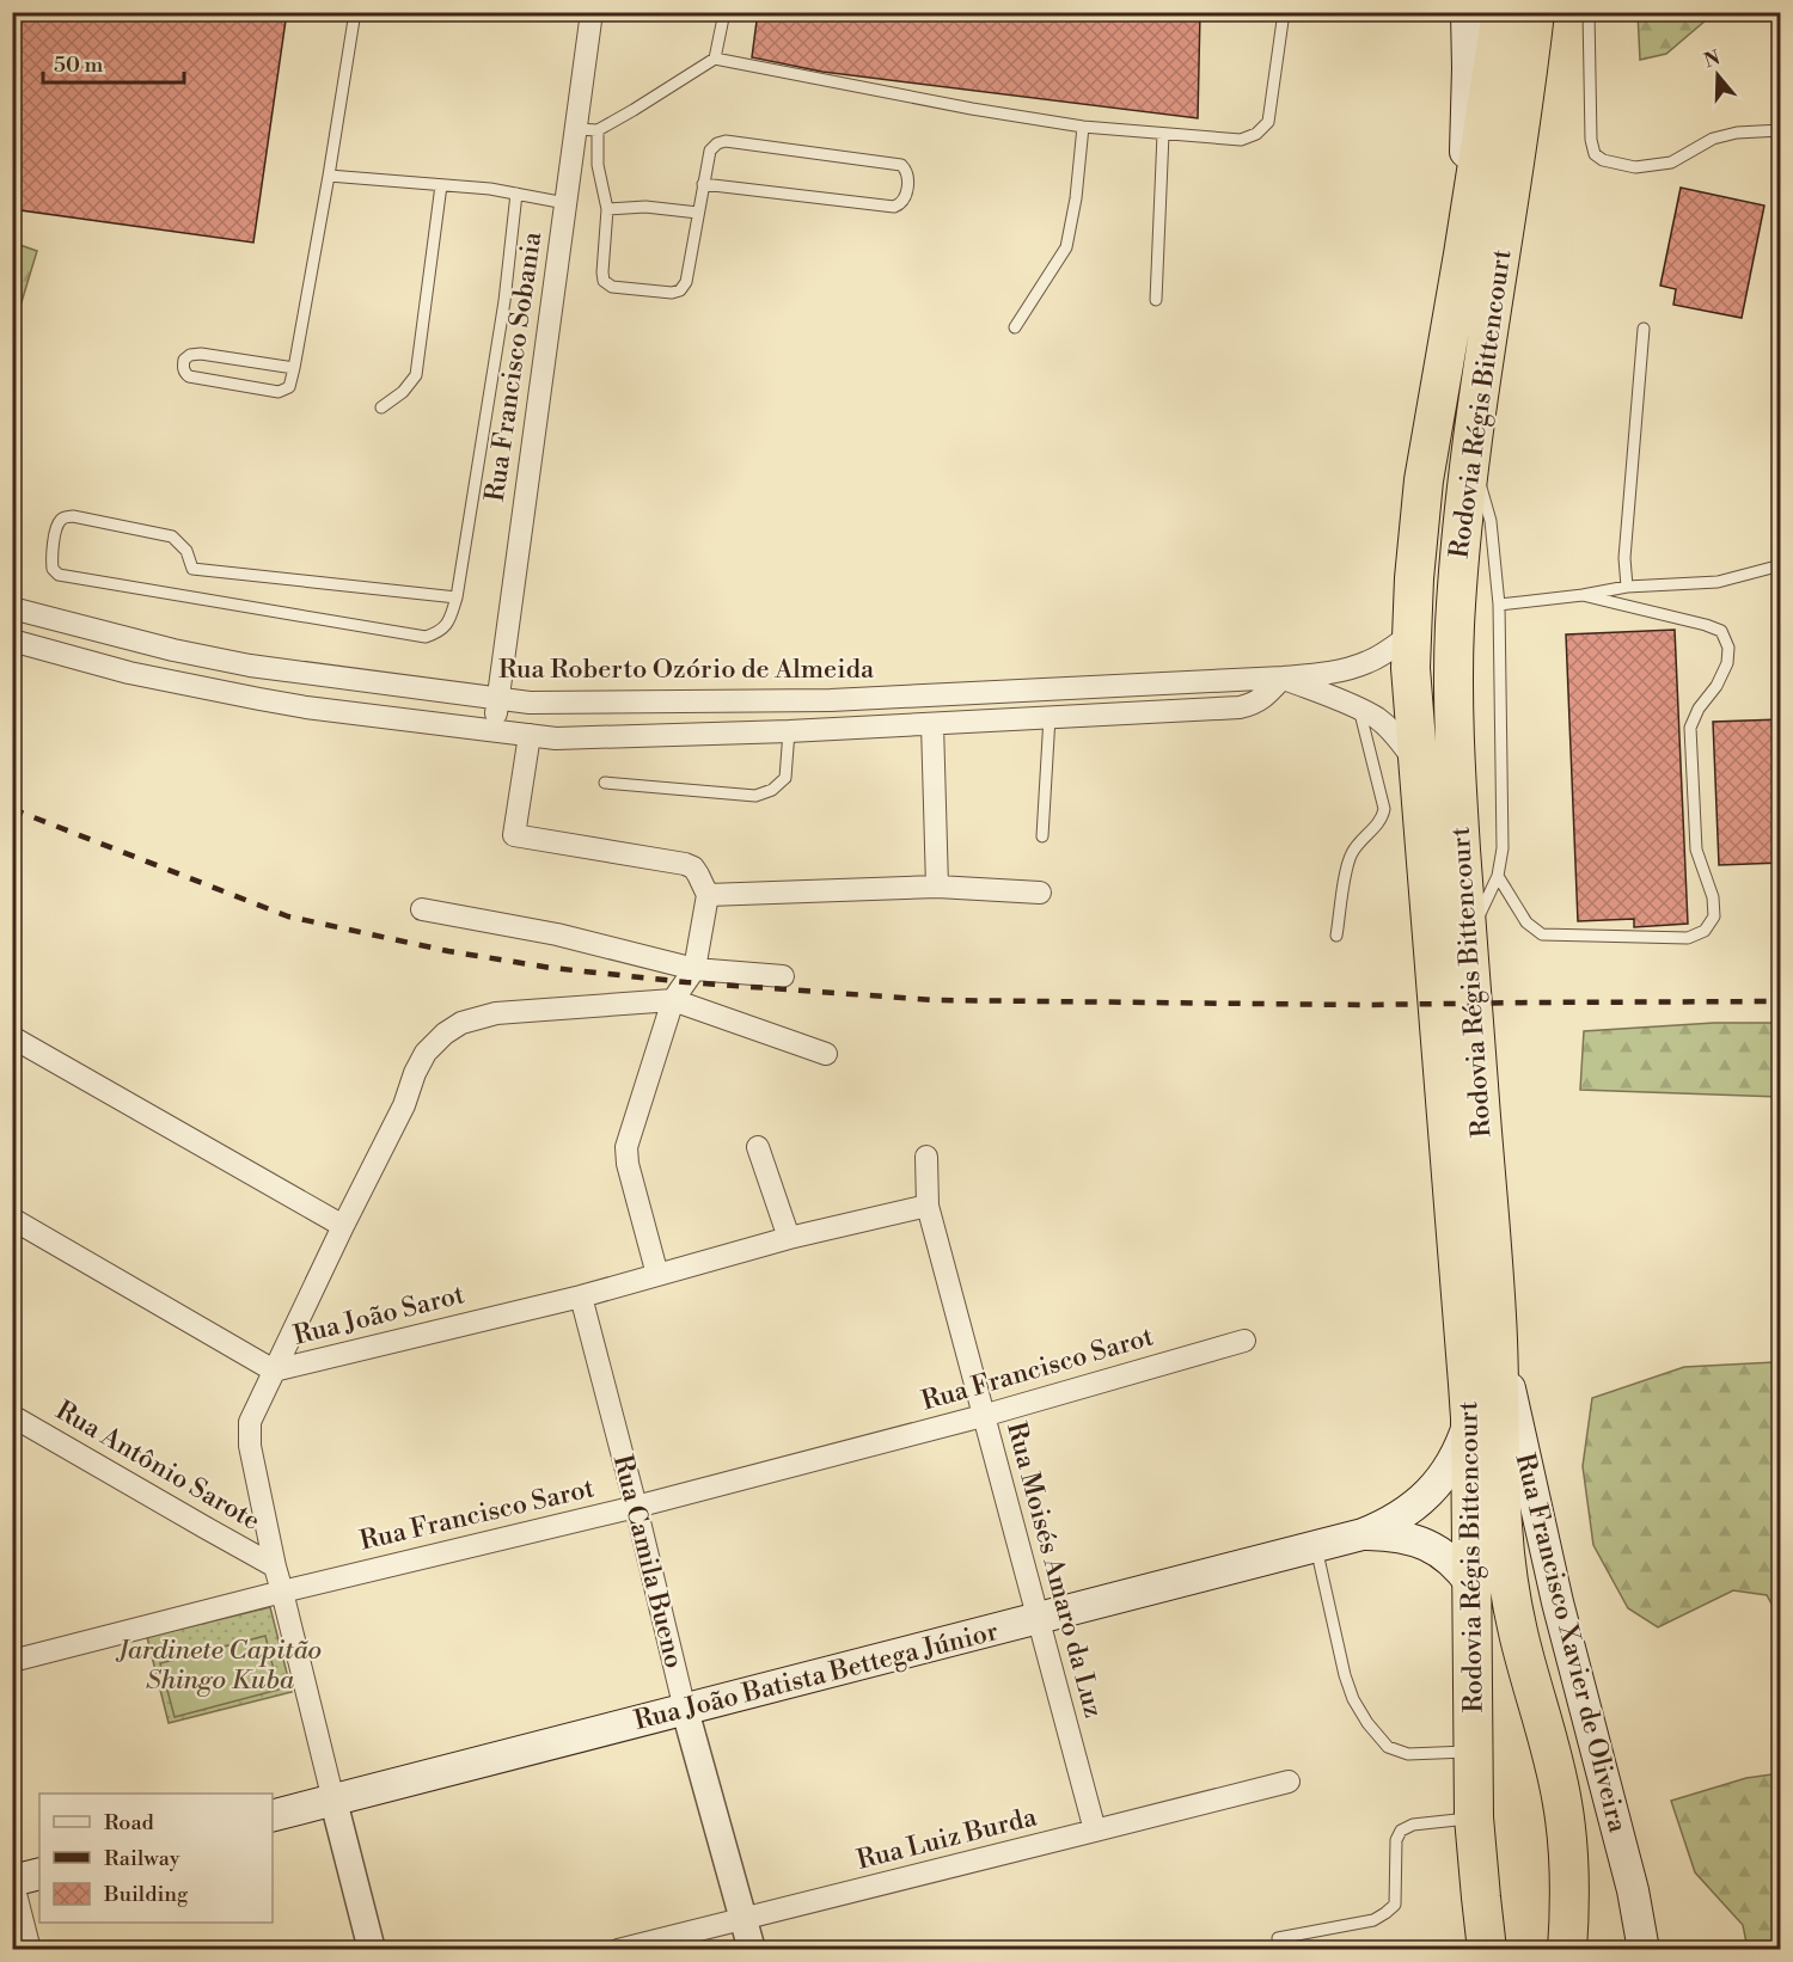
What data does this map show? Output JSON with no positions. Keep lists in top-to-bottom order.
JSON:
{
  "streets": {
    "highway": ["Rodovia Régis Bittencourt"],
    "main road": ["Rua Francisco Xavier de Oliveira", "Rua João Batista Bettega Júnior"],
    "street": [
      "Rua Francisco Sobania",
      "Rua Roberto Ozório de Almeida",
      "Rua João Sarot",
      "Rua Francisco Sarot",
      "Rua Antônio Sarote",
      "Rua Camila Bueno",
      "Rua Moisés Amaro da Luz",
      "Rua Luiz Burda"
    ]
  },
  "crossings": [
    ["Rua Francisco Sobania", "Rua Roberto Ozório de Almeida"],
    ["Rodovia Régis Bittencourt", "Rua Roberto Ozório de Almeida"],
    ["Rodovia Régis Bittencourt", "Rua Francisco Xavier de Oliveira"],
    ["Rodovia Régis Bittencourt", "Rua João Batista Bettega Júnior"],
    ["Rua João Sarot", "Rua Camila Bueno"],
    ["Rua João Sarot", "Rua Moisés Amaro da Luz"],
    ["Rua Francisco Sarot", "Rua Camila Bueno"],
    ["Rua Francisco Sarot", "Rua Moisés Amaro da Luz"],
    ["Rua Camila Bueno", "Rua João Batista Bettega Júnior"],
    ["Rua Camila Bueno", "Rua Luiz Burda"],
    ["Rua Moisés Amaro da Luz", "Rua João Batista Bettega Júnior"],
    ["Rua Moisés Amaro da Luz", "Rua Luiz Burda"]
  ],
  "parks": ["Jardinete Capitão Shingo Kuba"],
  "legend": ["Road", "Railway", "Building"],
  "scale_bar": "50 m",
  "north": "top"
}
